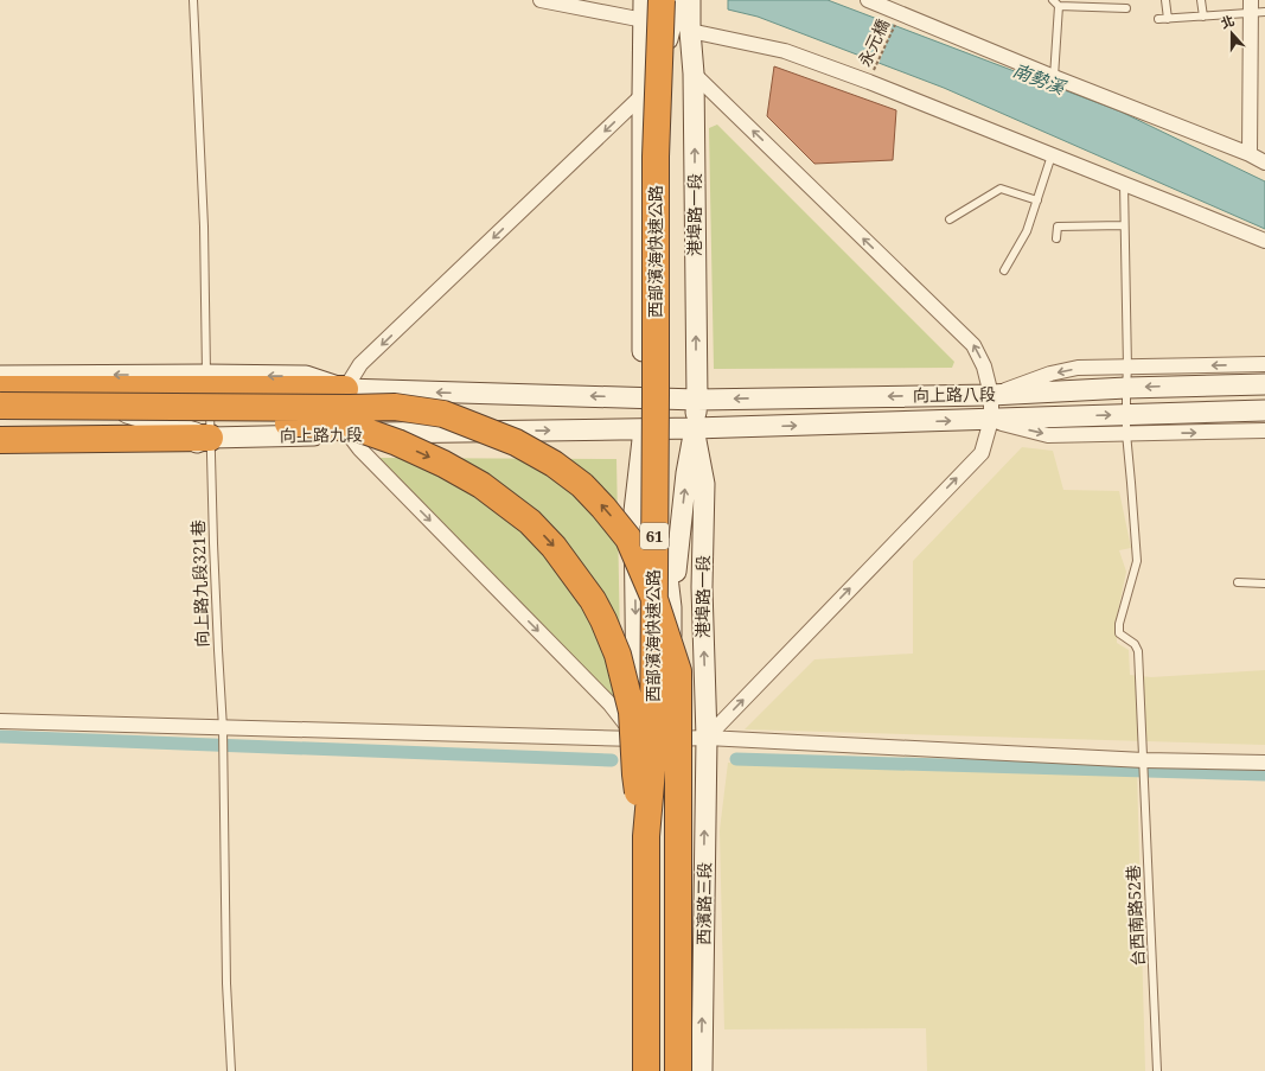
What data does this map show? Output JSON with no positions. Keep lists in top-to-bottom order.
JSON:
{
  "streets": {
    "highway": ["西部濱海快速公路", "61"],
    "street": [
      "港埠路一段",
      "向上路八段",
      "向上路九段",
      "西濱路三段"
    ],
    "lane": ["向上路九段321巷", "台西南路52巷"],
    "path": ["永元橋"]
  },
  "crossings": [
    ["港埠路一段", "向上路八段"],
    ["港埠路一段", "向上路九段"],
    ["港埠路一段", "西濱路三段"],
    ["向上路八段", "向上路九段"],
    ["向上路八段", "台西南路52巷"],
    ["向上路九段", "向上路九段321巷"]
  ],
  "water": ["南勢溪"],
  "north": "top"
}
